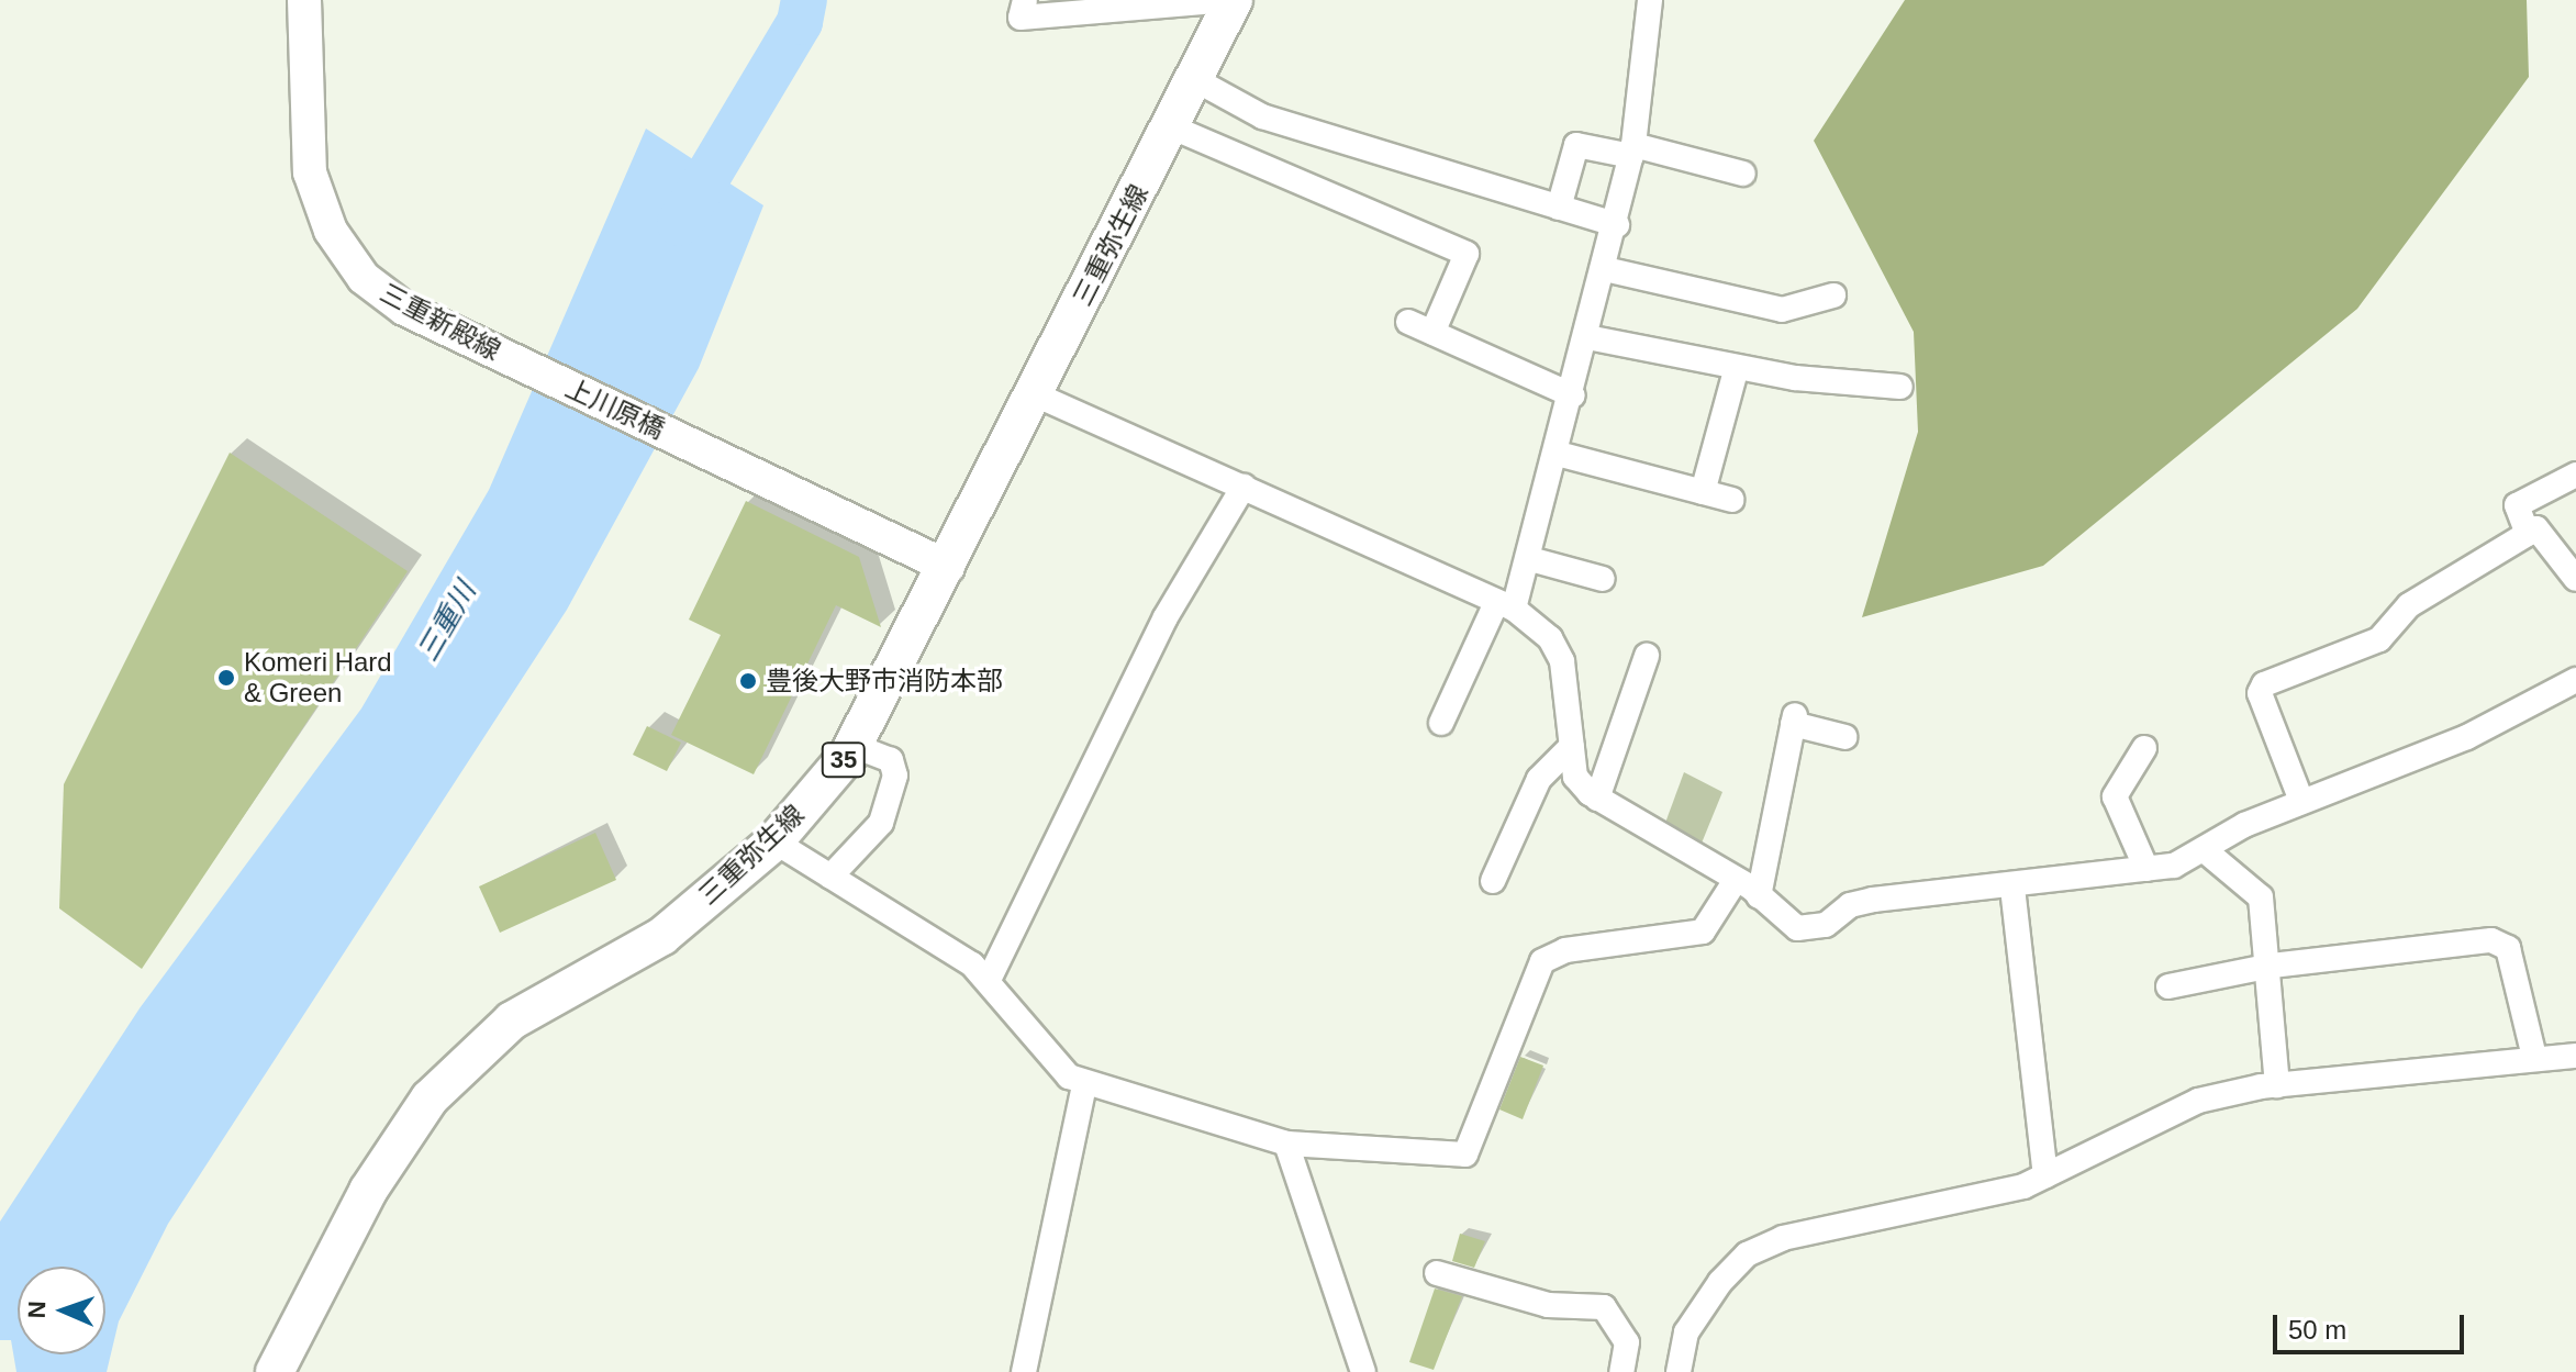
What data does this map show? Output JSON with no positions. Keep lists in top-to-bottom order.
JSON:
{
  "streets": {
    "main road": [
      "三重弥生線",
      "三重新殿線",
      "上川原橋",
      "35"
    ]
  },
  "crossings": [
    ["三重弥生線", "上川原橋"],
    ["三重新殿線", "上川原橋"]
  ],
  "water": ["三重川"],
  "places": ["Komeri Hard & Green", "豊後大野市消防本部"],
  "scale_bar": "50 m",
  "north": "left"
}
